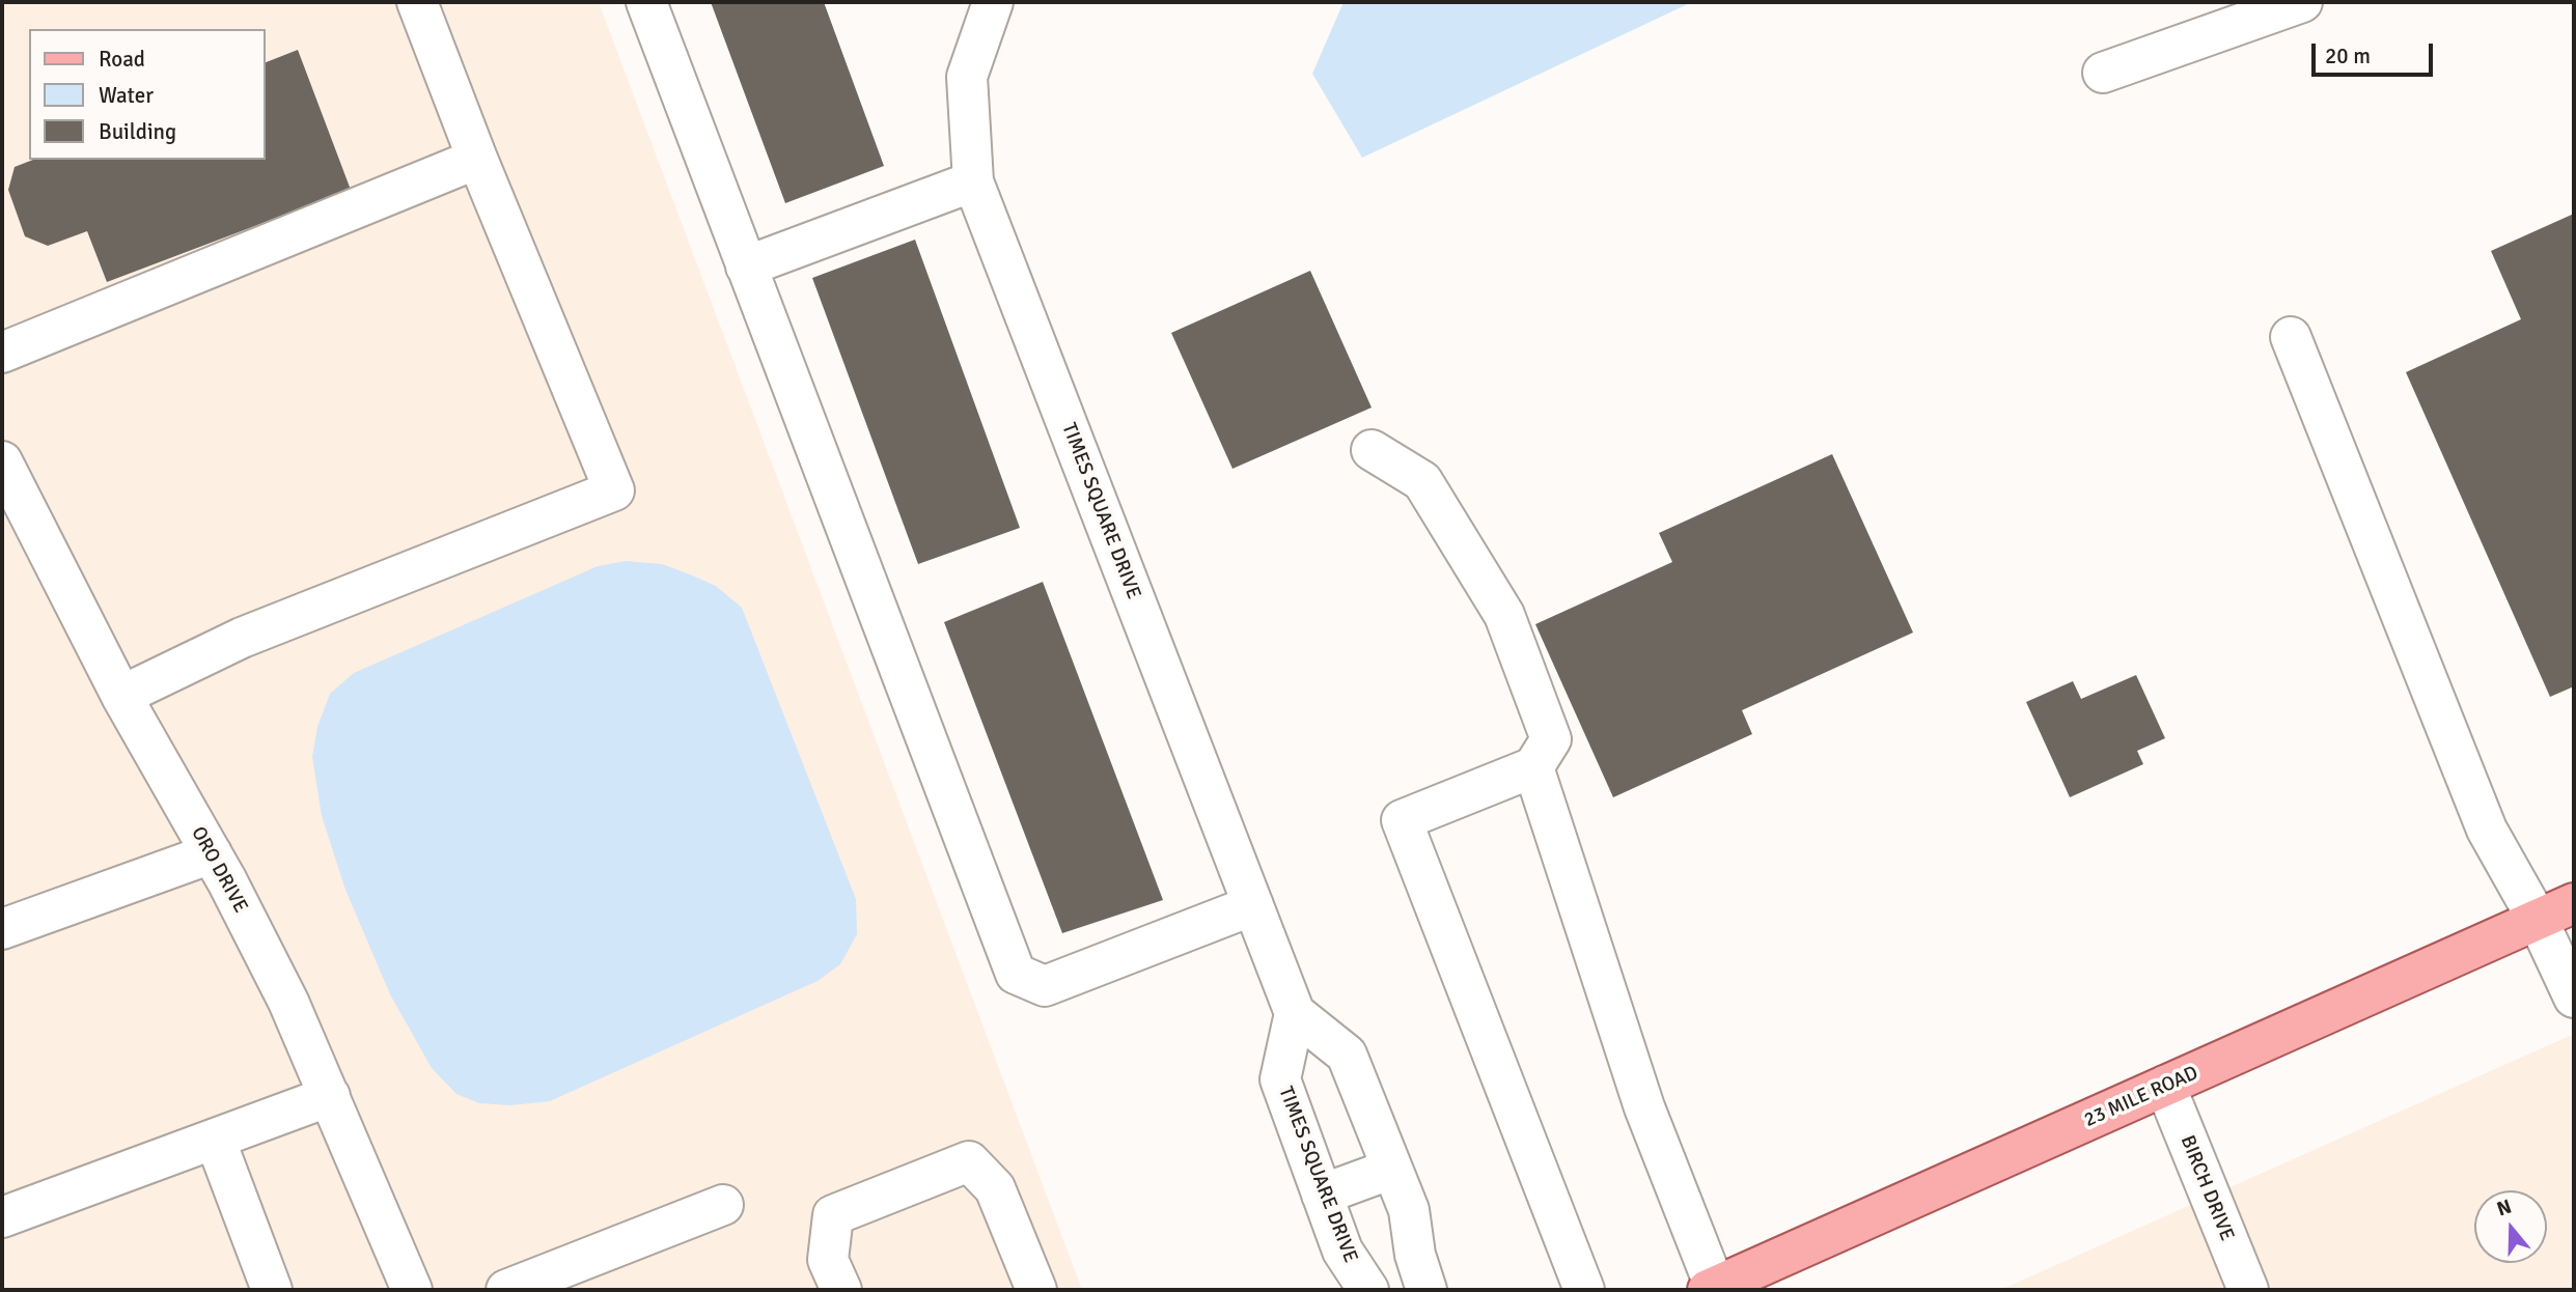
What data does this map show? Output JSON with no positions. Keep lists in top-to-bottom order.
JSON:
{
  "streets": {
    "main road": ["23 MILE ROAD"],
    "street": ["TIMES SQUARE DRIVE", "ORO DRIVE", "BIRCH DRIVE"]
  },
  "crossings": [
    ["23 MILE ROAD", "BIRCH DRIVE"]
  ],
  "legend": ["Road", "Water", "Building"],
  "scale_bar": "20 m",
  "north": "top"
}
